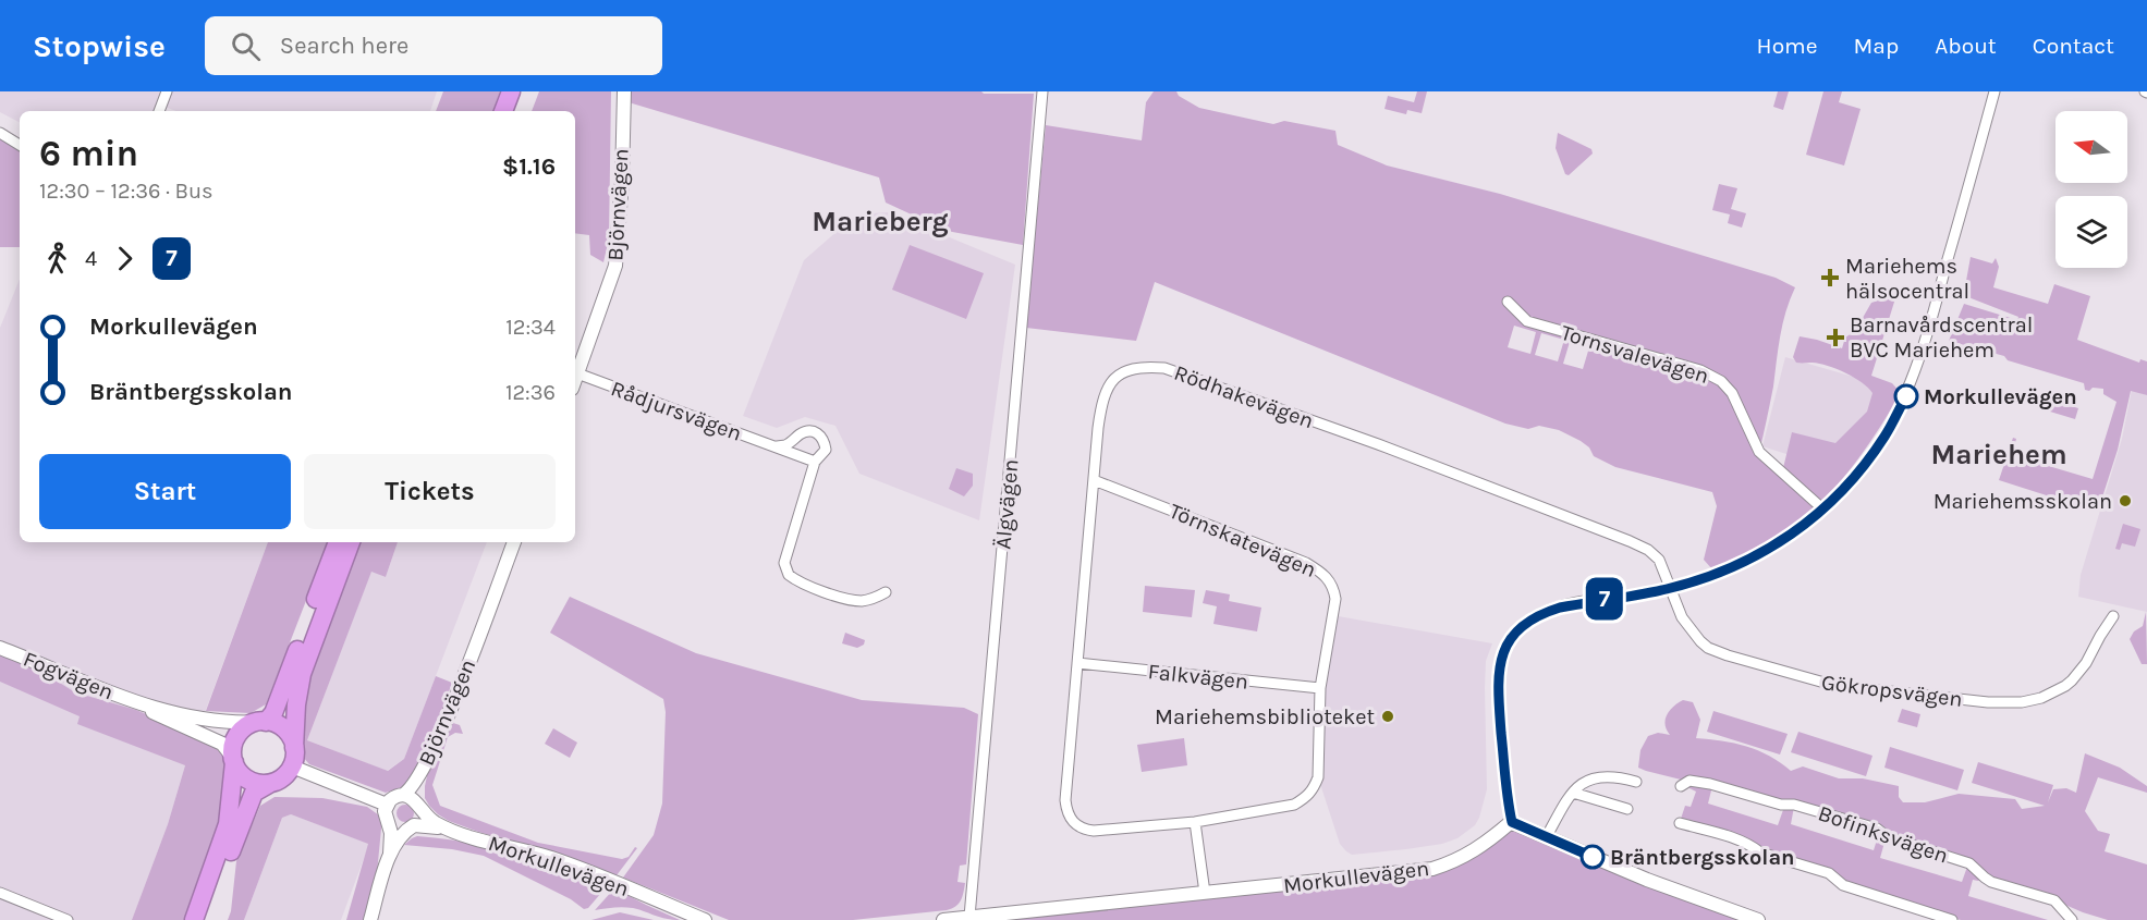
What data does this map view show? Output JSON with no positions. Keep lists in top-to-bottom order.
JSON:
{
  "streets": {
    "street": [
      "Björnvägen",
      "Tornsvalevägen",
      "Rödhakevägen",
      "Rådjursvägen",
      "Älgvägen",
      "Törnskatevägen",
      "Fogvägen",
      "Falkvägen",
      "Gökropsvägen",
      "Bofinksvägen",
      "Morkullevägen"
    ]
  },
  "crossings": [
    ["Björnvägen", "Rådjursvägen"],
    ["Björnvägen", "Morkullevägen"],
    ["Rödhakevägen", "Törnskatevägen"],
    ["Rödhakevägen", "Falkvägen"],
    ["Rödhakevägen", "Gökropsvägen"],
    ["Älgvägen", "Morkullevägen"],
    ["Törnskatevägen", "Falkvägen"]
  ],
  "districts": ["Marieberg", "Mariehem"],
  "places": {
    "health": ["Mariehems hälsocentral", "Barnavårdscentral BVC Mariehem"],
    "other": [
      "Morkullevägen",
      "Mariehemsskolan",
      "Mariehemsbiblioteket",
      "Bräntbergsskolan"
    ]
  },
  "lines": ["bus line 7"],
  "north": "left",
  "page": {
    "header": "Stopwise",
    "search": "Search here",
    "nav": [
      "Home",
      "Map",
      "About",
      "Contact"
    ],
    "on_map": "7",
    "heading": ["6 min", "12:30 – 12:36 · Bus", "$1.16"],
    "legs": ["4", "7"],
    "list": [
      {
        "name": "Morkullevägen",
        "value": "12:34"
      },
      {
        "name": "Bräntbergsskolan",
        "value": "12:36"
      }
    ],
    "buttons": ["Start", "Tickets"]
  }
}
